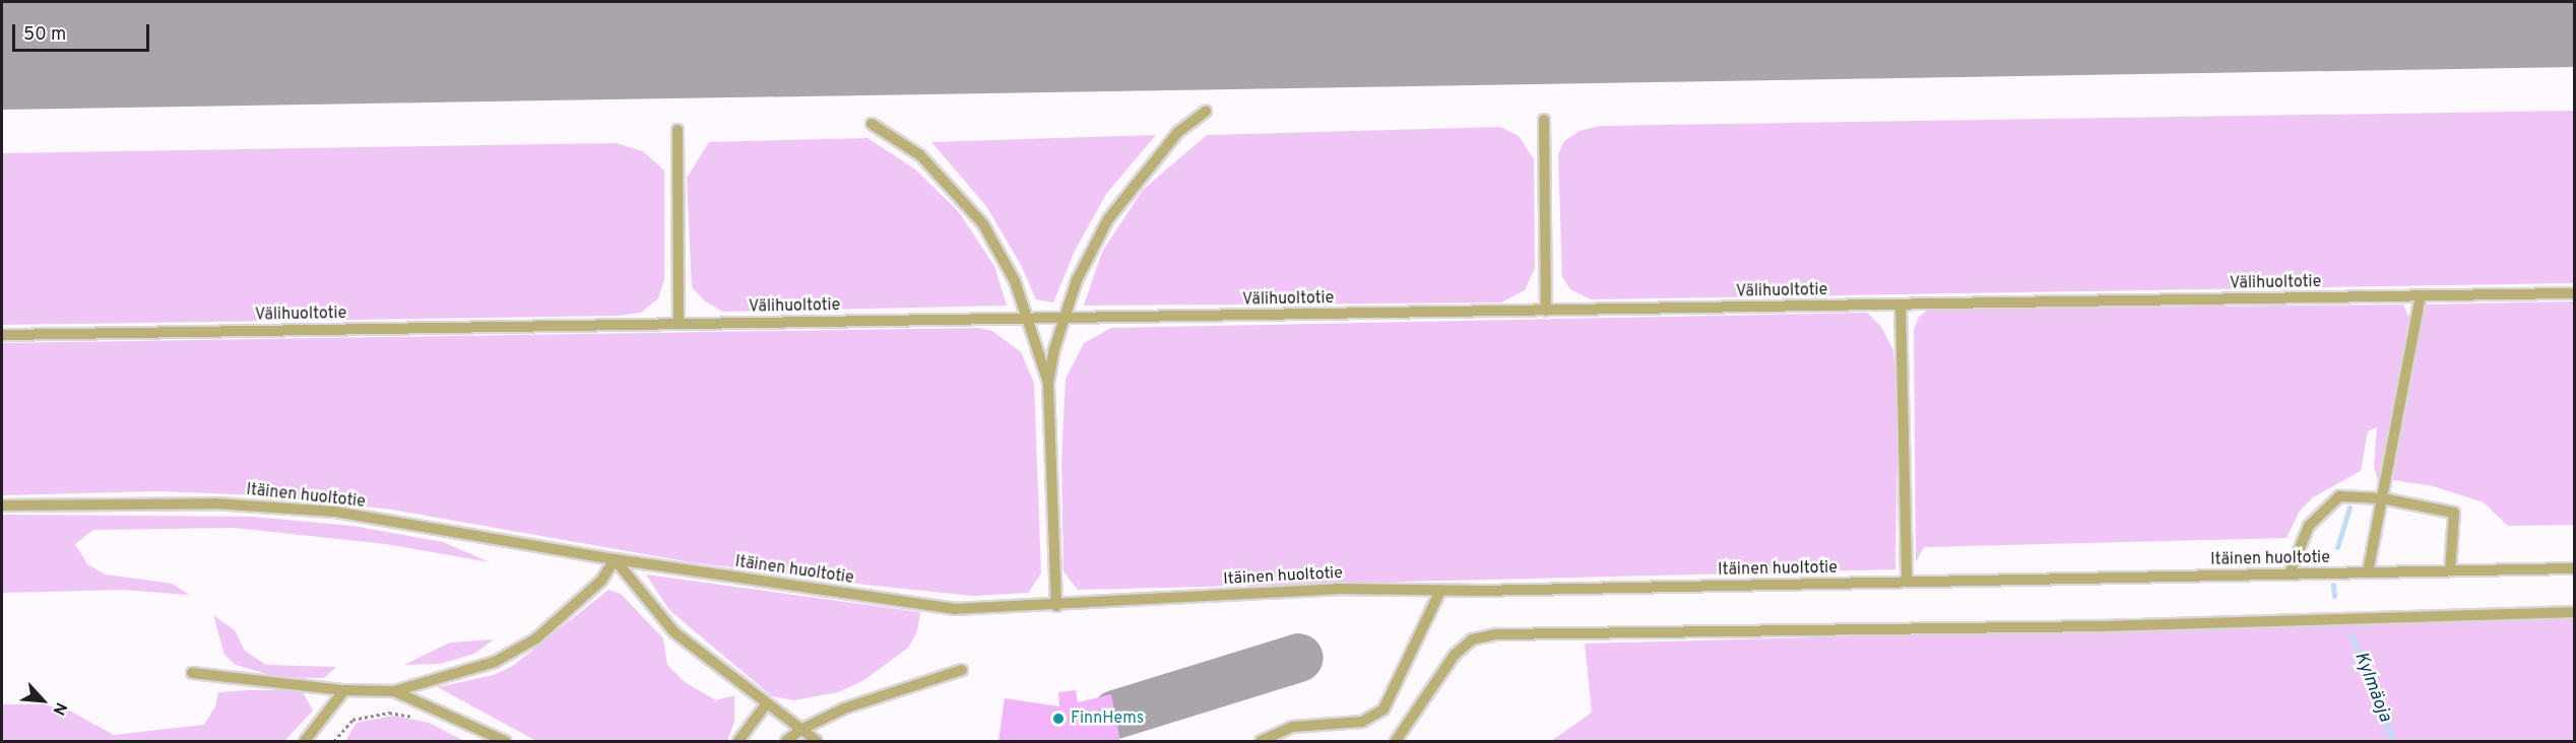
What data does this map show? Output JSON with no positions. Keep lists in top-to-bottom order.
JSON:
{
  "streets": {
    "lane": ["Välihuoltotie", "Itäinen huoltotie"]
  },
  "water": ["Kylmäoja"],
  "places": ["FinnHems"],
  "scale_bar": "50 m",
  "north": "bottom right"
}
